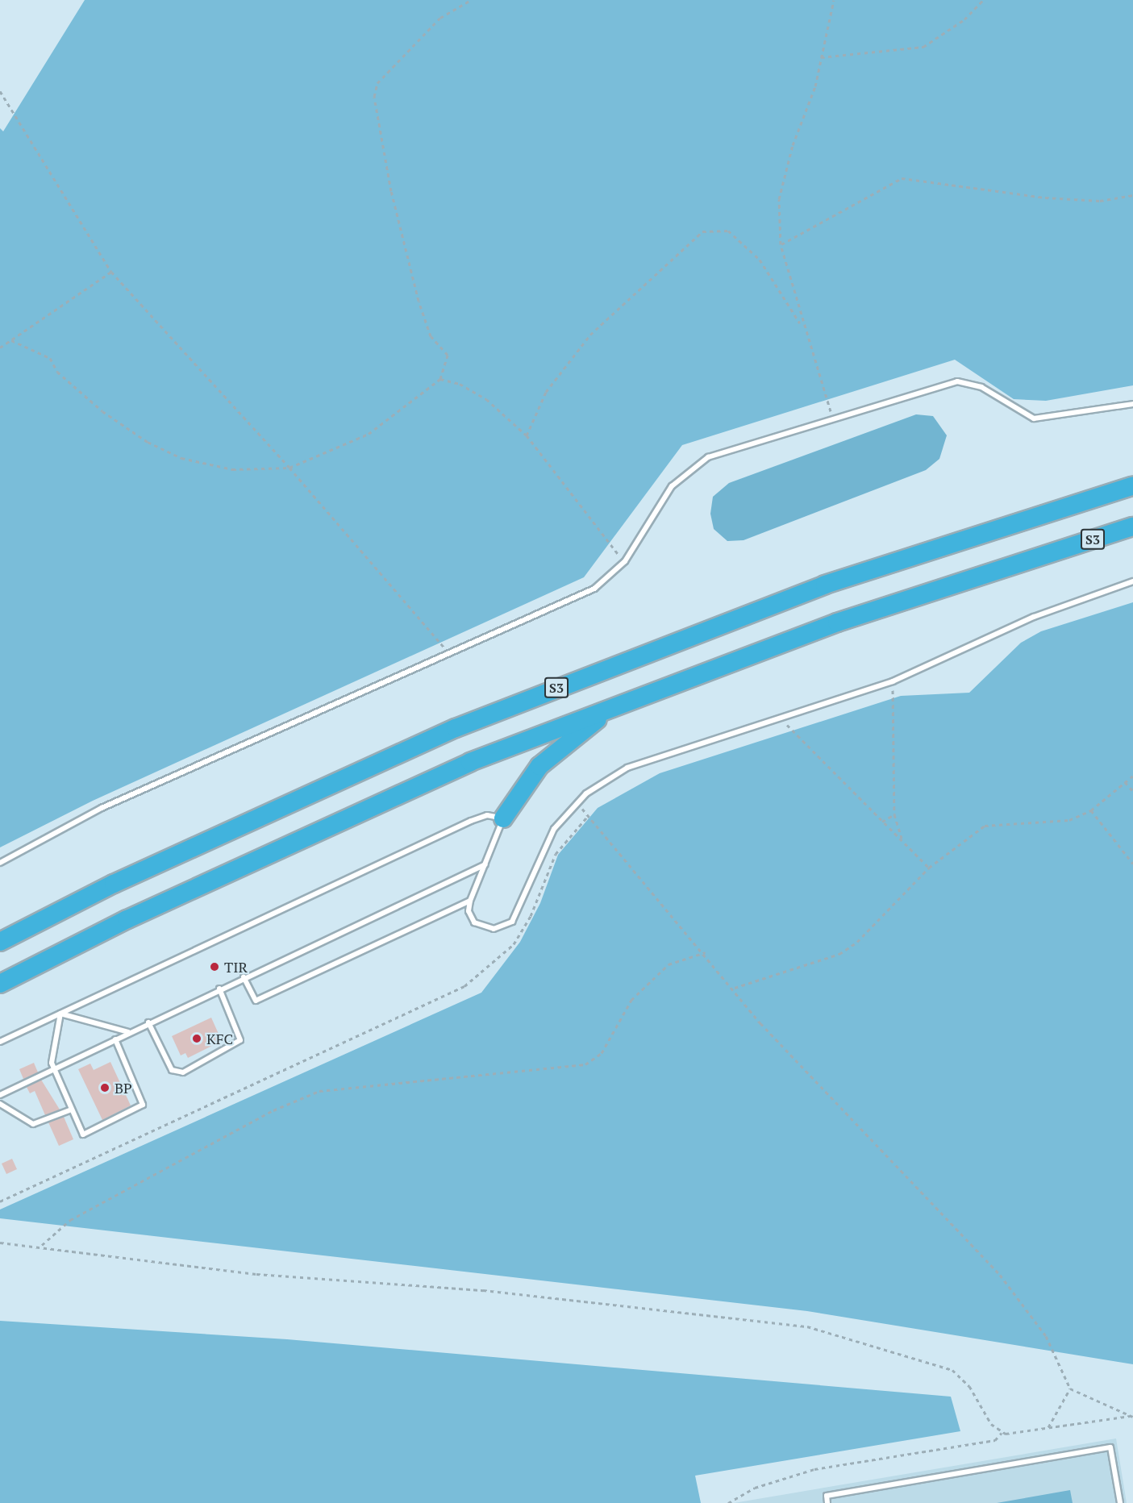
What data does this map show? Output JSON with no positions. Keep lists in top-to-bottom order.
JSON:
{
  "streets": {
    "highway": ["S3"]
  },
  "places": ["TIR", "KFC", "BP"]
}
